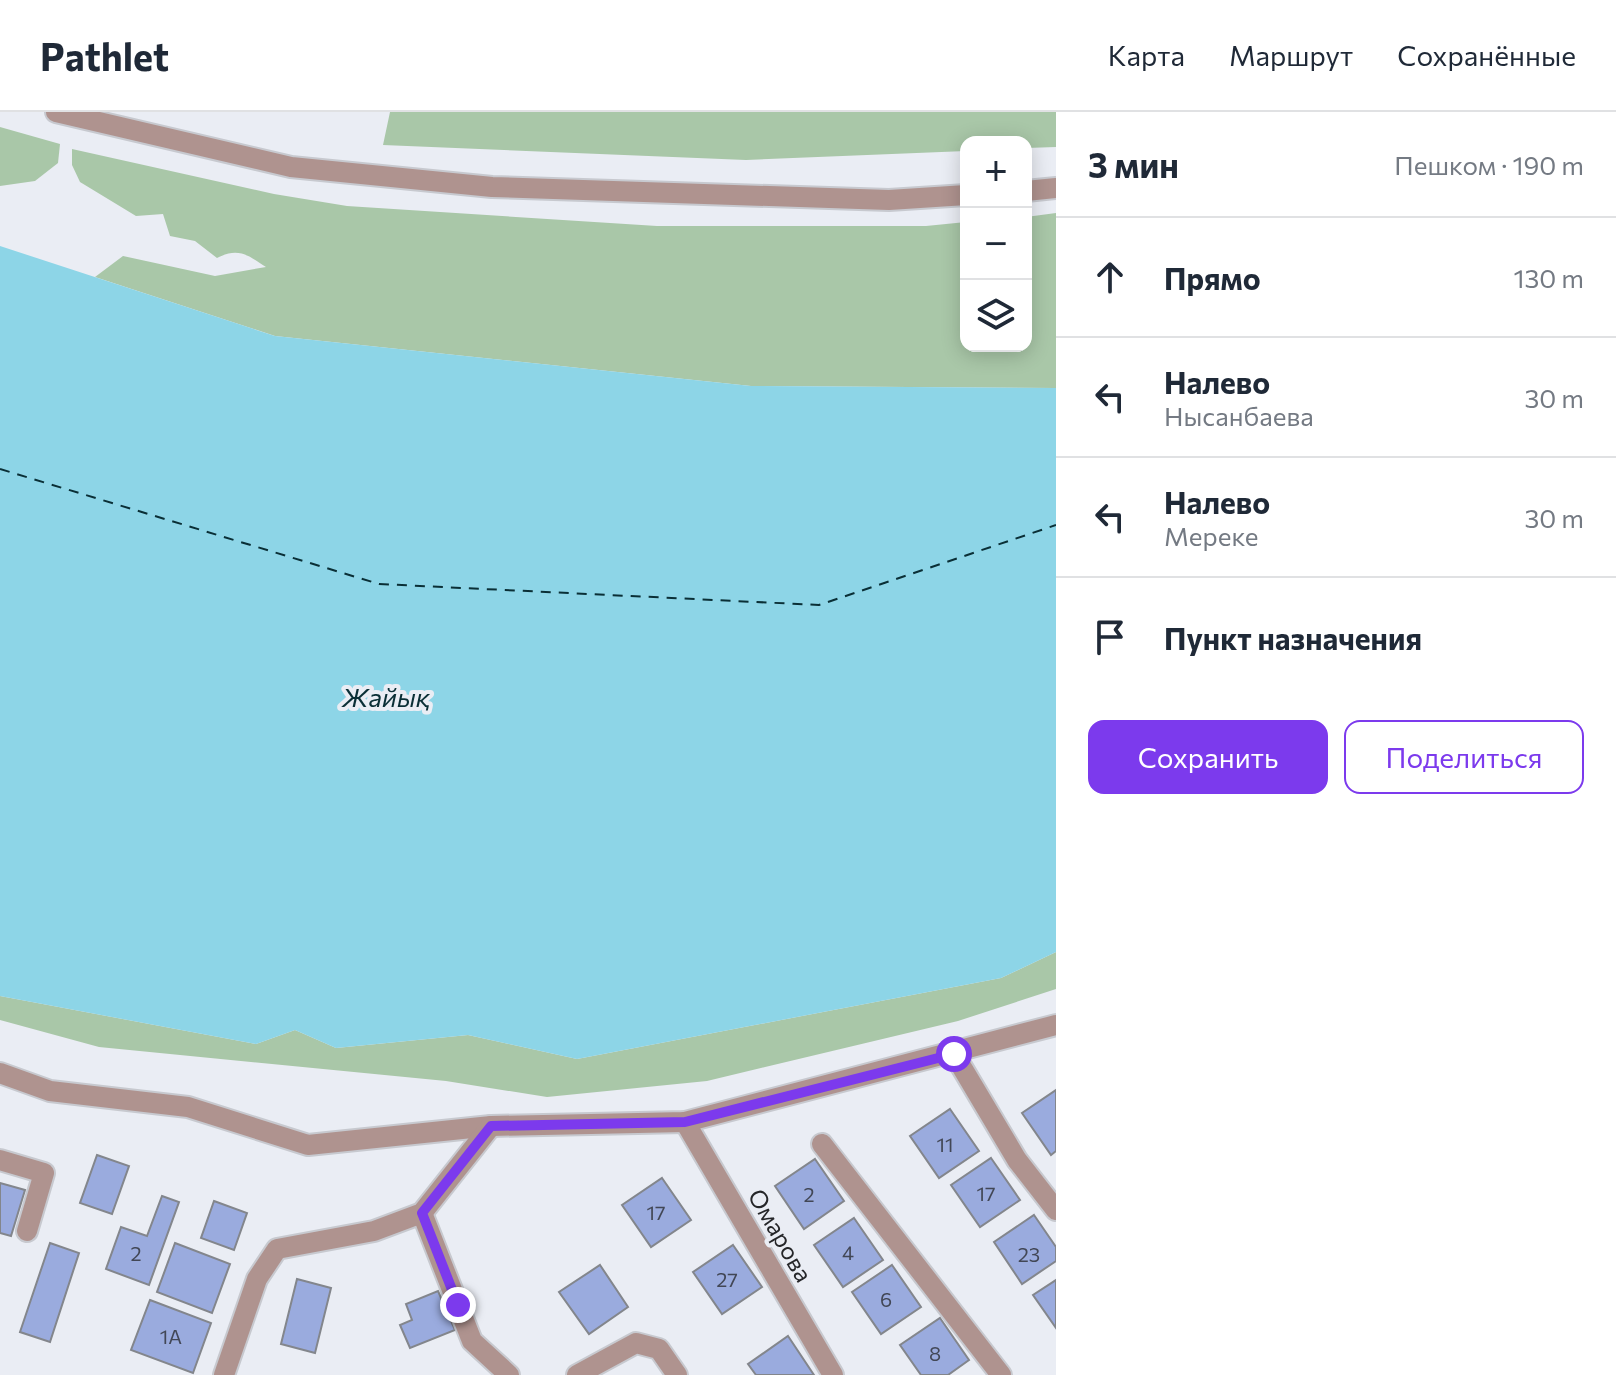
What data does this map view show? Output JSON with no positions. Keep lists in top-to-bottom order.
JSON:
{
  "streets": {
    "street": ["Омарова"]
  },
  "water": ["Жайық"],
  "house_numbers": [
    "11",
    "17",
    "2",
    "17",
    "4",
    "2",
    "23",
    "27",
    "6",
    "1А",
    "8"
  ],
  "page": {
    "header": "Pathlet",
    "nav": ["Карта", "Маршрут", "Сохранённые"],
    "heading": ["3 мин", "Пешком · 190 m"],
    "map_buttons": ["+", "−"],
    "list": [
      ["Прямо", "130 m"],
      ["Налево", "Нысанбаева", "30 m"],
      ["Налево", "Мереке", "30 m"],
      "Пункт назначения"
    ],
    "buttons": ["Сохранить", "Поделиться"]
  }
}
